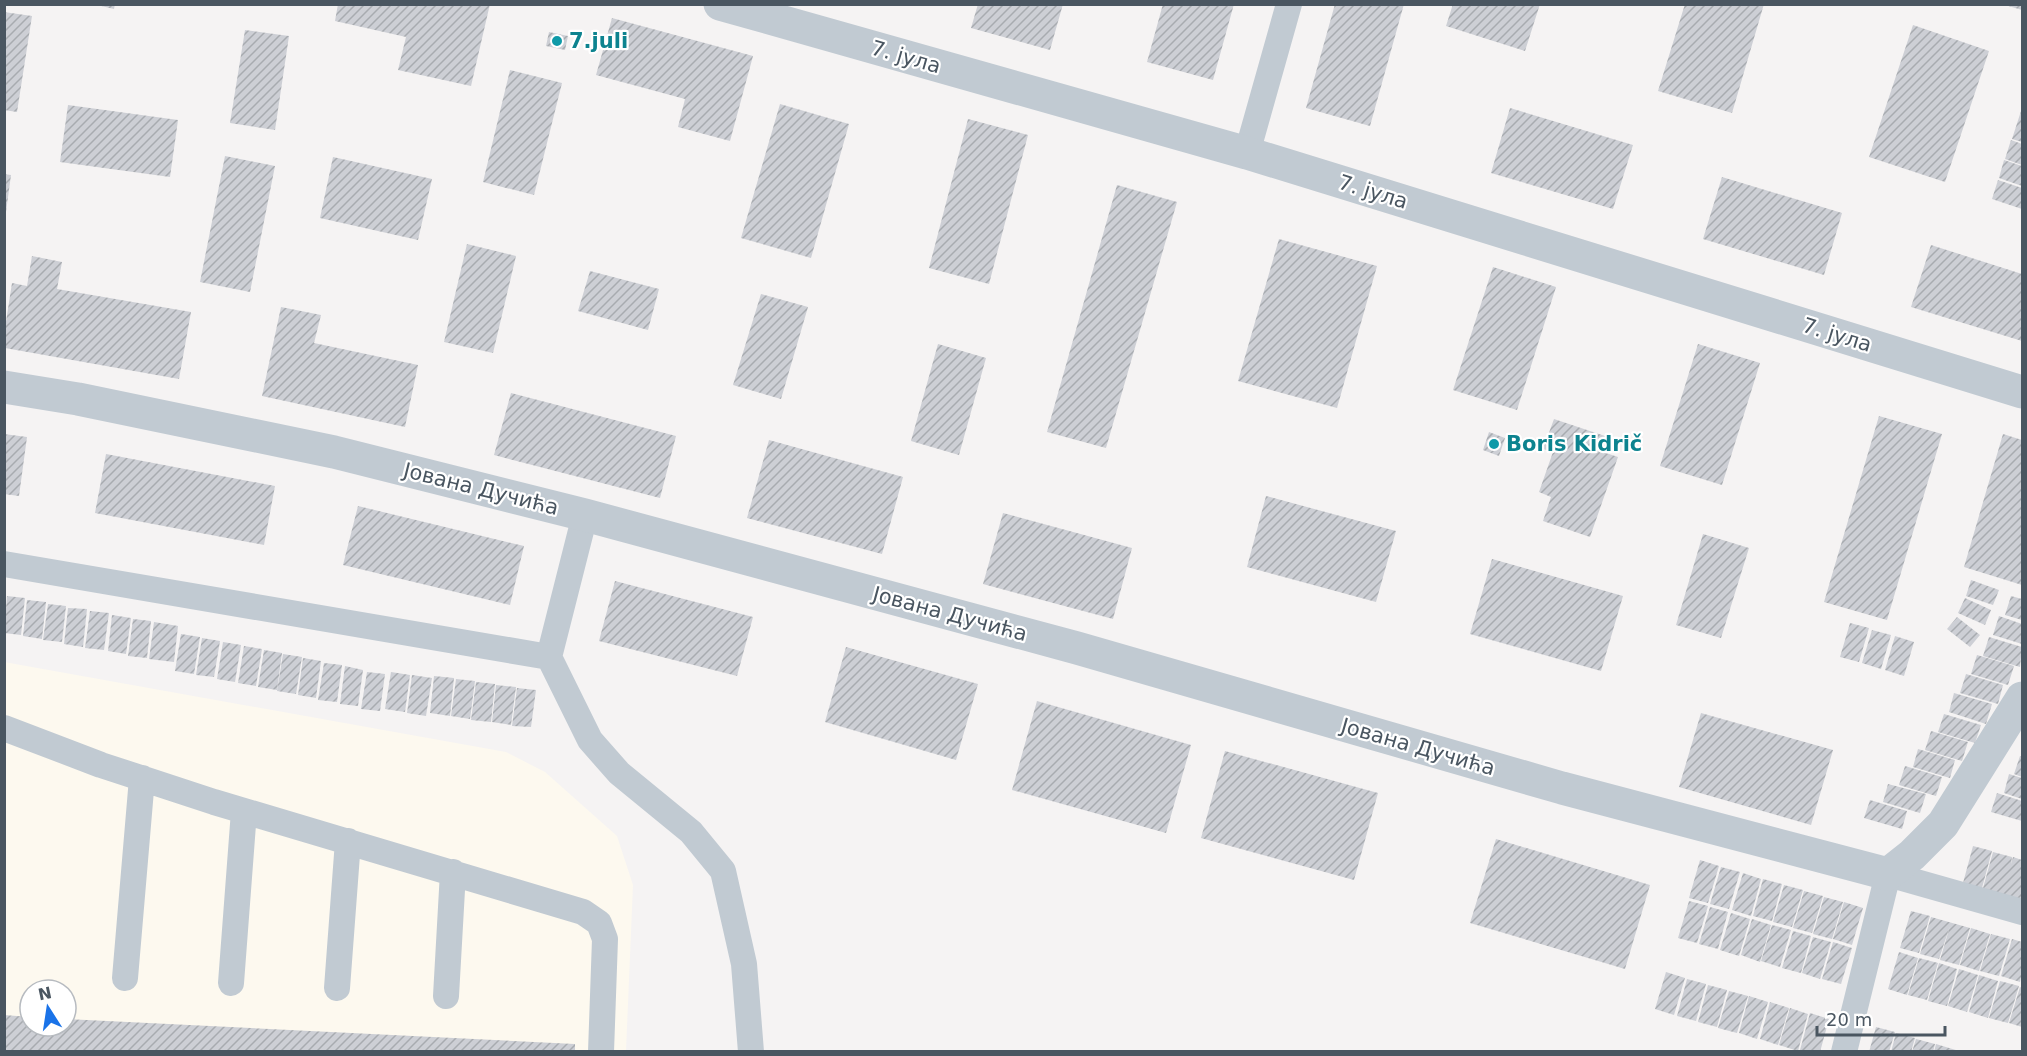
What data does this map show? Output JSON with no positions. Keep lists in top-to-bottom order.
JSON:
{
  "streets": {
    "street": ["7. јула", "Јована Дучића"]
  },
  "places": ["7.juli", "Boris Kidrič"],
  "scale_bar": "20 m",
  "north": "top"
}
